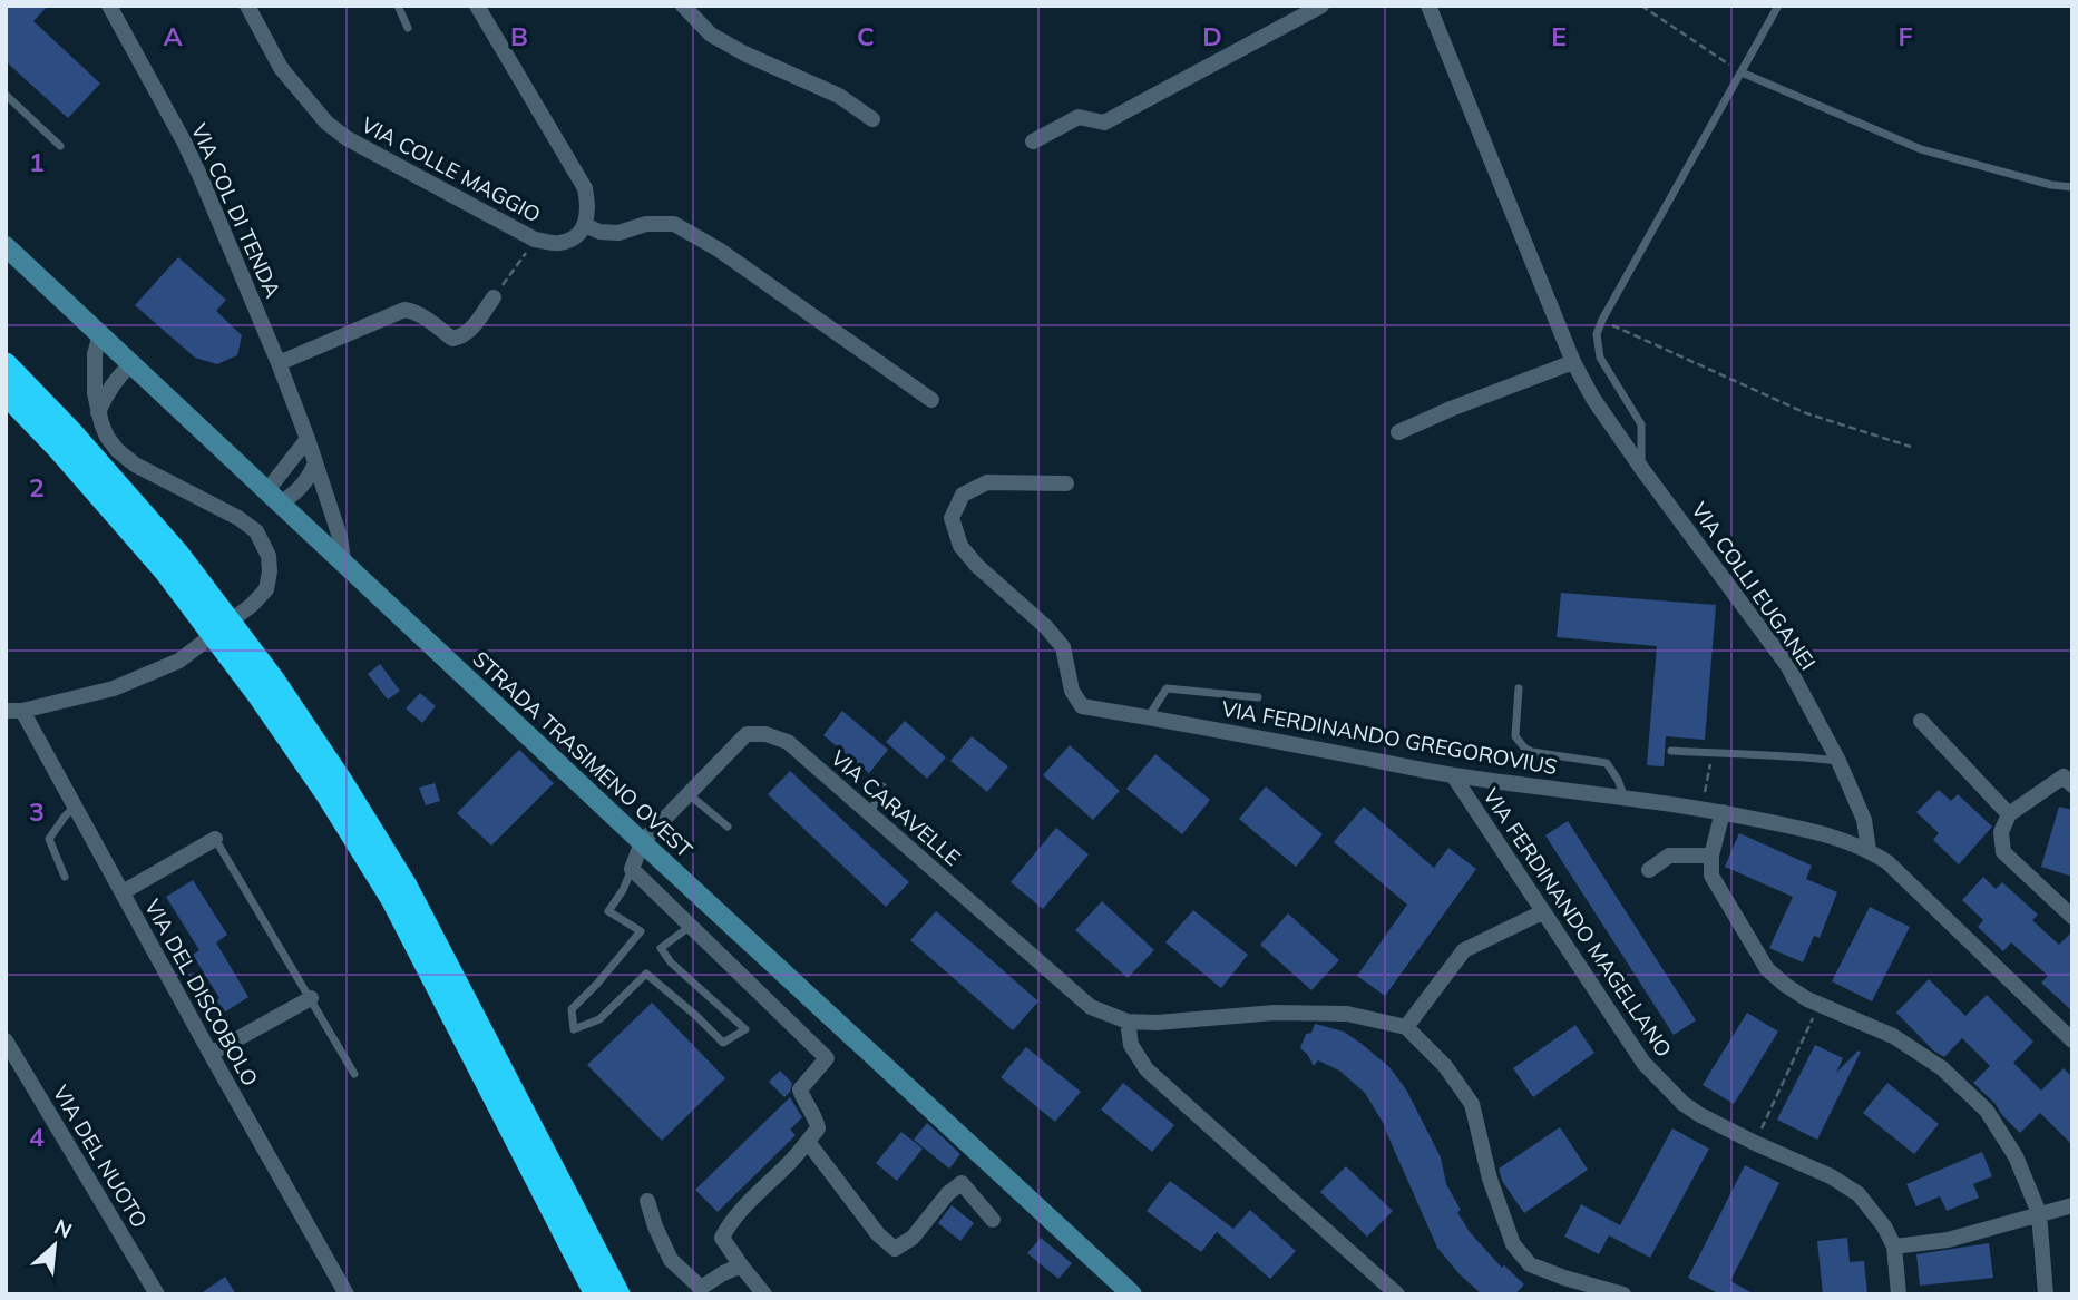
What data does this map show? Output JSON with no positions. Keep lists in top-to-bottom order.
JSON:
{
  "streets": {
    "main road": ["STRADA TRASIMENO OVEST"],
    "street": [
      "VIA COLLE MAGGIO",
      "VIA COL DI TENDA",
      "VIA COLLI EUGANEI",
      "VIA FERDINANDO GREGOROVIUS",
      "VIA CARAVELLE",
      "VIA FERDINANDO MAGELLANO",
      "VIA DEL DISCOBOLO",
      "VIA DEL NUOTO"
    ]
  },
  "crossings": [
    ["VIA COL DI TENDA", "STRADA TRASIMENO OVEST"],
    ["VIA COLLI EUGANEI", "VIA FERDINANDO GREGOROVIUS"],
    ["VIA FERDINANDO GREGOROVIUS", "VIA FERDINANDO MAGELLANO"],
    ["STRADA TRASIMENO OVEST", "VIA CARAVELLE"]
  ],
  "north": "top right",
  "grid": {
    "columns": [
      "A",
      "B",
      "C",
      "D",
      "E",
      "F"
    ],
    "rows": [
      "1",
      "2",
      "3",
      "4"
    ]
  }
}
